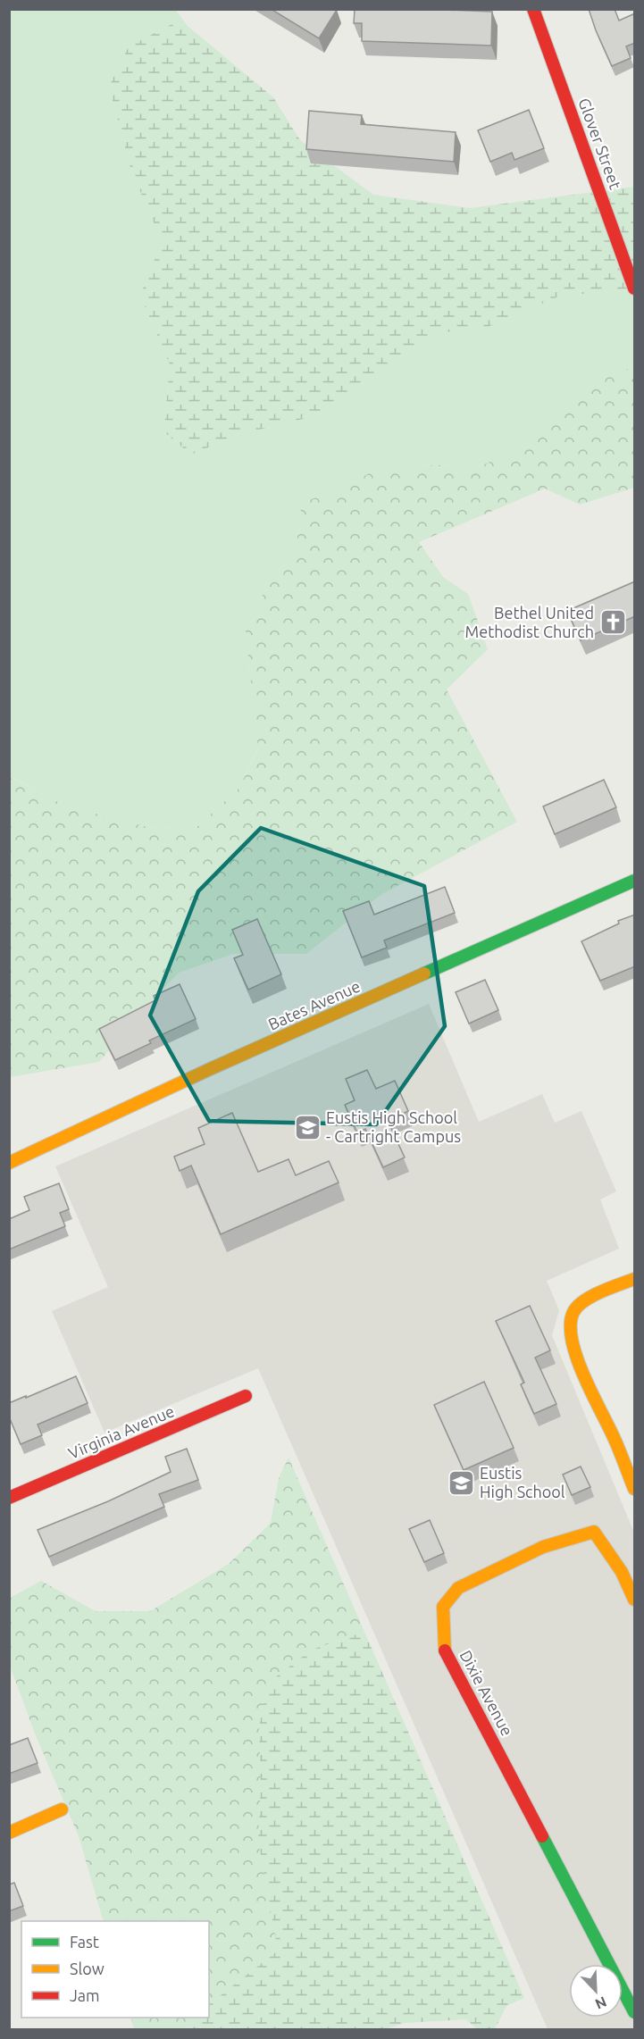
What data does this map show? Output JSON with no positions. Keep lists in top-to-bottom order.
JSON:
{
  "streets": {
    "street": [
      "Glover Street",
      "Bates Avenue",
      "Virginia Avenue",
      "Dixie Avenue"
    ]
  },
  "places": {
    "church": ["Bethel United Methodist Church"],
    "school or university": ["Eustis High School - Cartright Campus", "Eustis High School"]
  },
  "legend": ["Fast", "Slow", "Jam"],
  "north": "bottom right"
}
